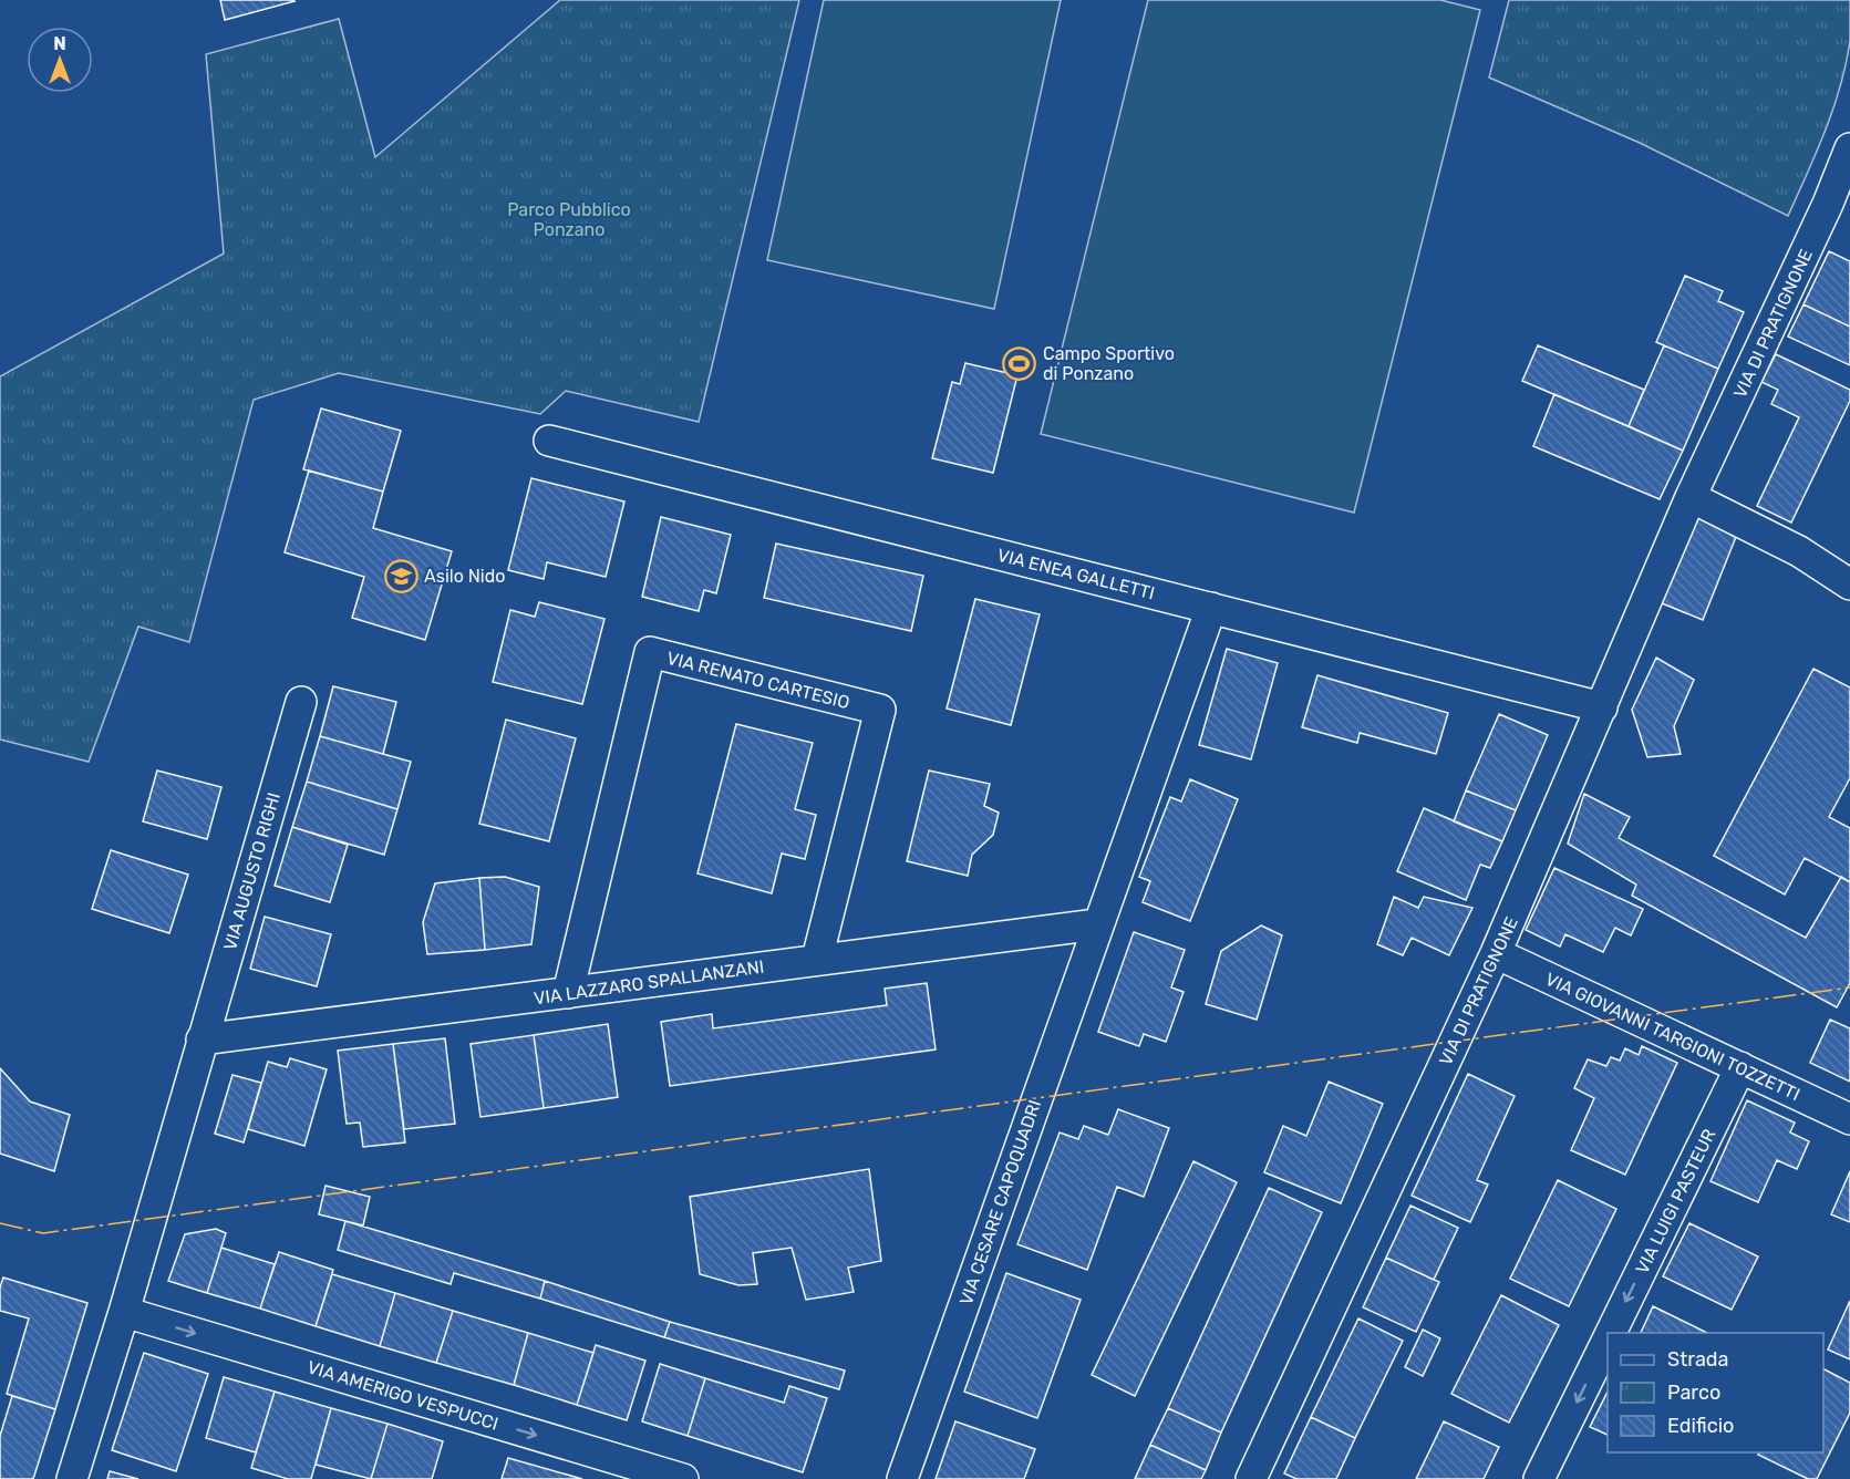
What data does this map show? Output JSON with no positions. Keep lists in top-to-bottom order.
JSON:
{
  "streets": {
    "street": [
      "VIA DI PRATIGNONE",
      "VIA ENEA GALLETTI",
      "VIA RENATO CARTESIO",
      "VIA AUGUSTO RIGHI",
      "VIA LAZZARO SPALLANZANI",
      "VIA GIOVANNI TARGIONI TOZZETTI",
      "VIA LUIGI PASTEUR",
      "VIA CESARE CAPOQUADRI",
      "VIA AMERIGO VESPUCCI"
    ]
  },
  "crossings": [
    ["VIA DI PRATIGNONE", "VIA ENEA GALLETTI"],
    ["VIA DI PRATIGNONE", "VIA GIOVANNI TARGIONI TOZZETTI"],
    ["VIA ENEA GALLETTI", "VIA CESARE CAPOQUADRI"],
    ["VIA RENATO CARTESIO", "VIA LAZZARO SPALLANZANI"],
    ["VIA AUGUSTO RIGHI", "VIA LAZZARO SPALLANZANI"],
    ["VIA AUGUSTO RIGHI", "VIA AMERIGO VESPUCCI"],
    ["VIA LAZZARO SPALLANZANI", "VIA CESARE CAPOQUADRI"],
    ["VIA GIOVANNI TARGIONI TOZZETTI", "VIA LUIGI PASTEUR"]
  ],
  "one_way": ["VIA LUIGI PASTEUR", "VIA AMERIGO VESPUCCI"],
  "parks": ["Parco Pubblico Ponzano"],
  "places": {
    "sports": ["Campo Sportivo di Ponzano"],
    "school or university": ["Asilo Nido"]
  },
  "legend": ["Strada", "Parco", "Edificio"],
  "north": "top"
}
